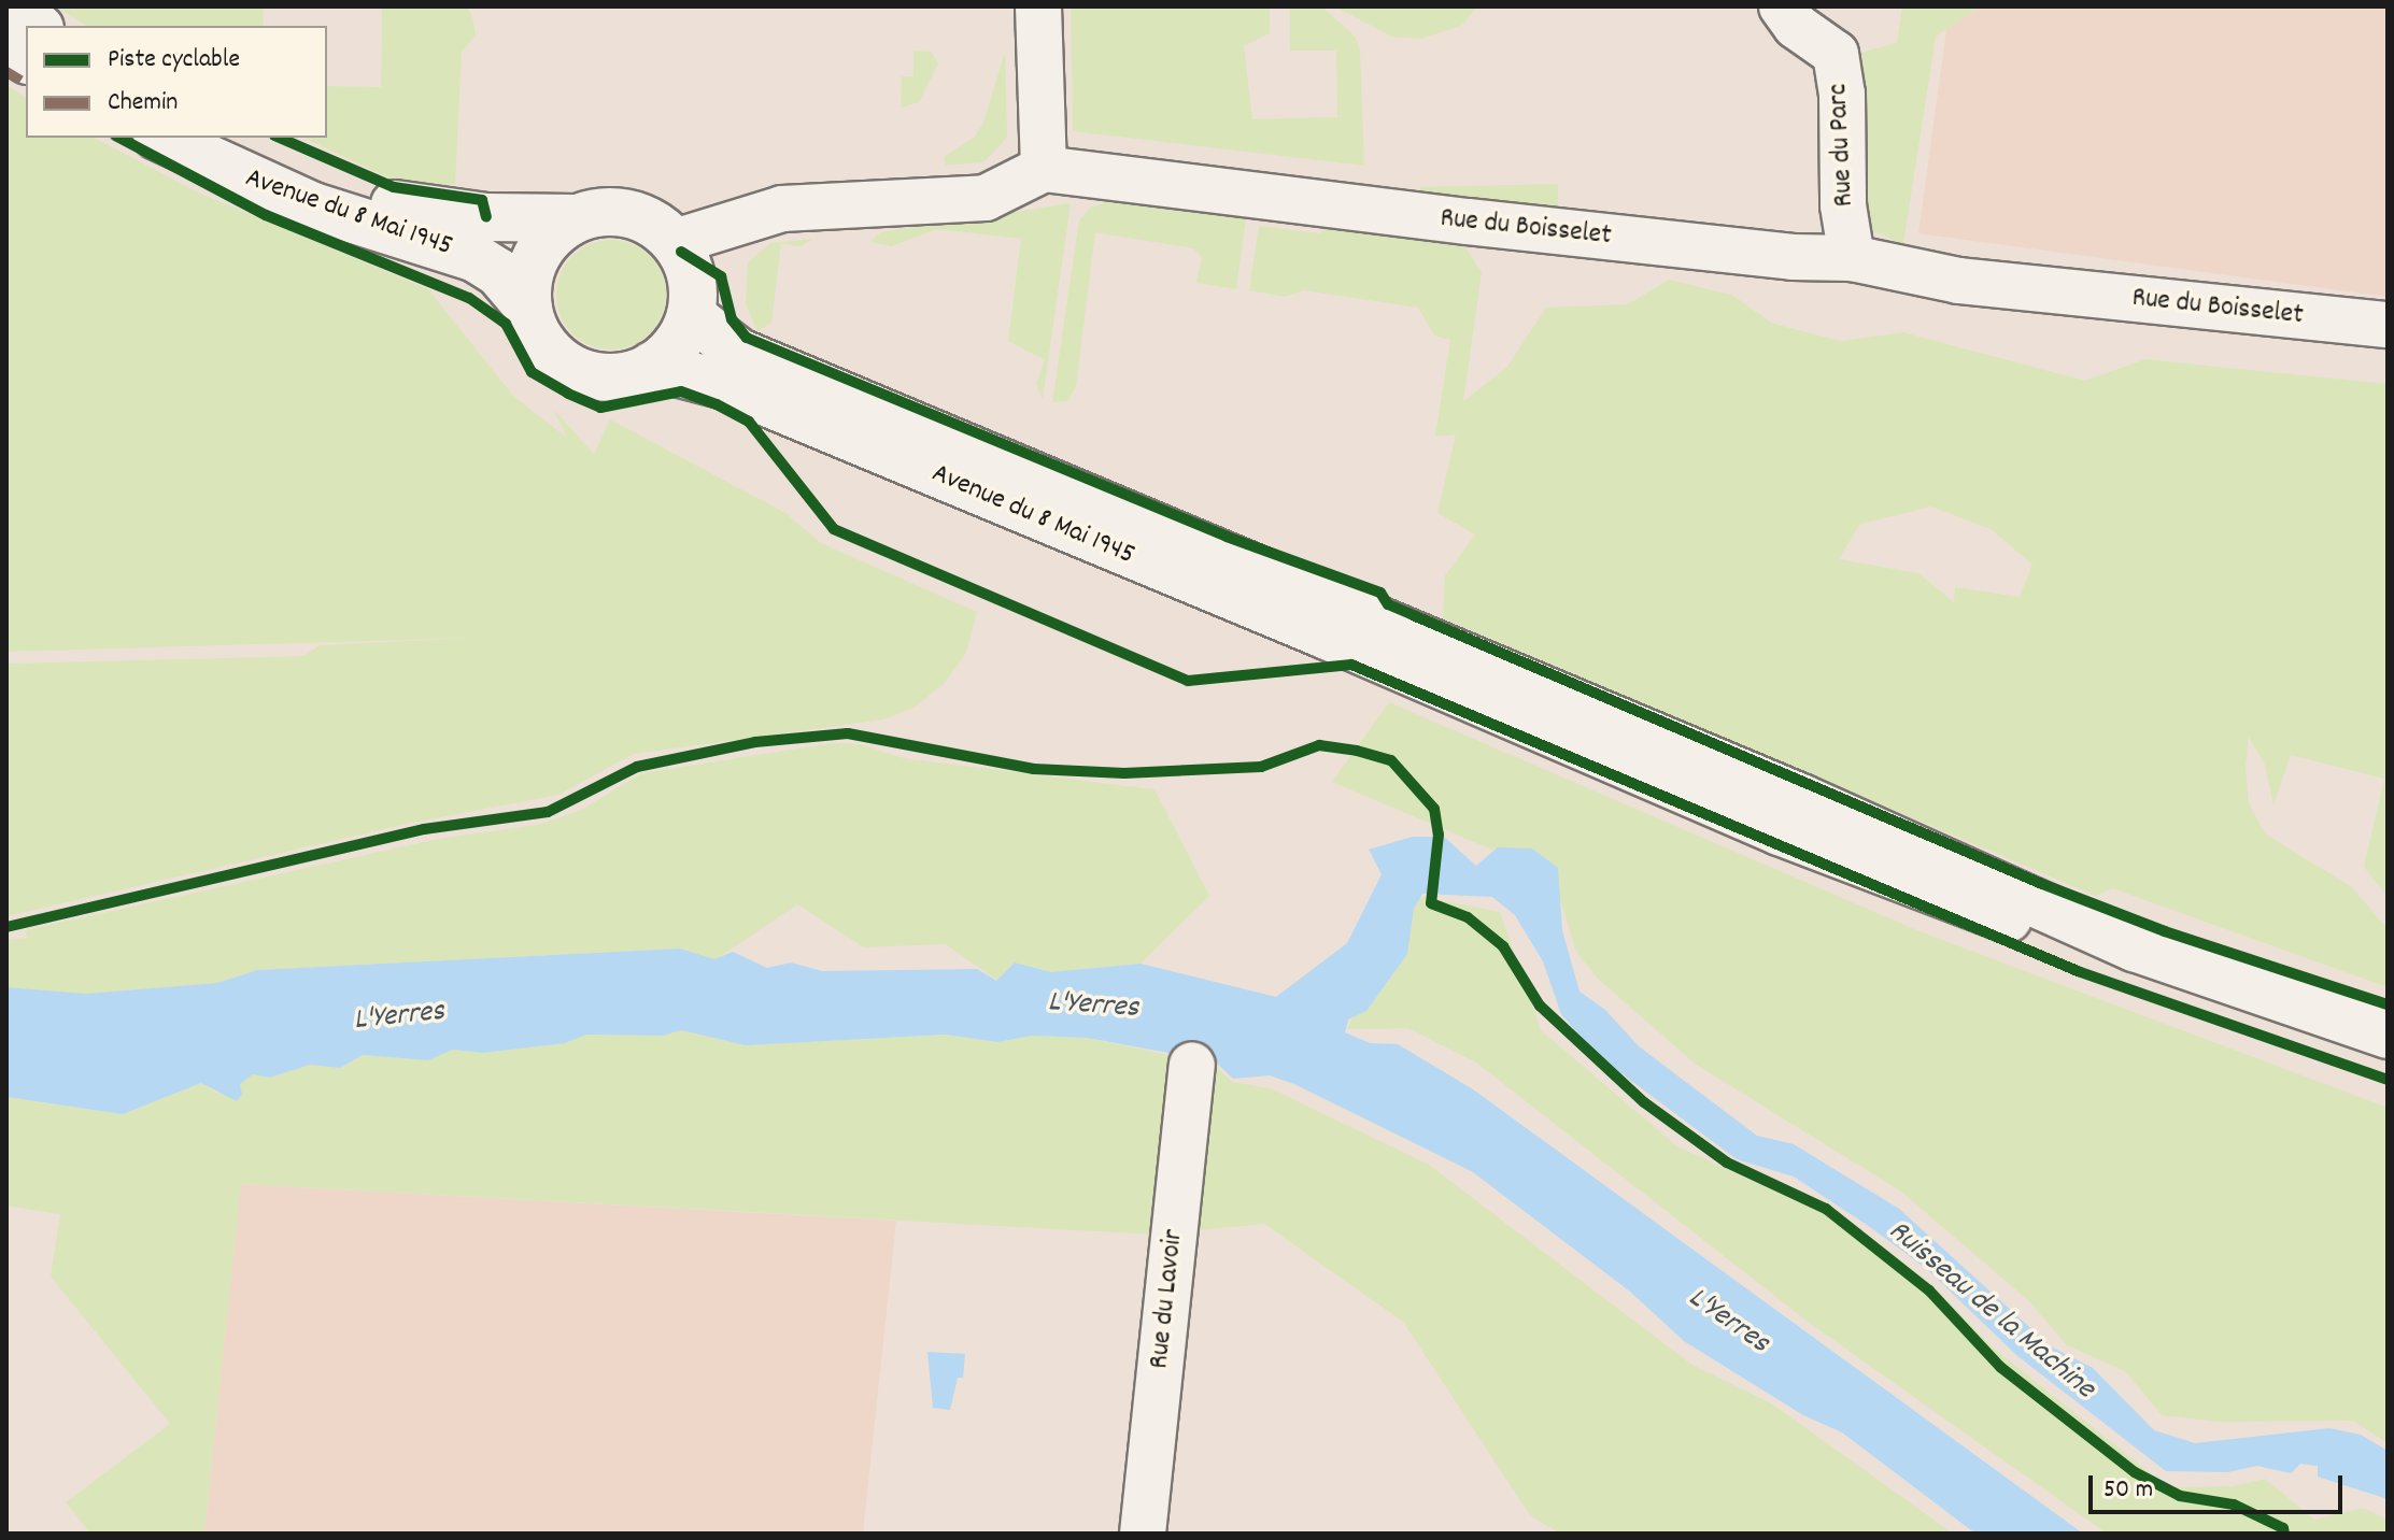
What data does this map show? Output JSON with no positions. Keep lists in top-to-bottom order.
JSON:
{
  "streets": {
    "main road": ["Avenue du 8 Mai 1945"],
    "street": ["Rue du Parc", "Rue du Boisselet", "Rue du Lavoir"]
  },
  "crossings": [
    ["Rue du Parc", "Rue du Boisselet"]
  ],
  "water": ["L'Yerres", "Ruisseau de la Machine"],
  "legend": ["Piste cyclable", "Chemin"],
  "scale_bar": "50 m"
}
